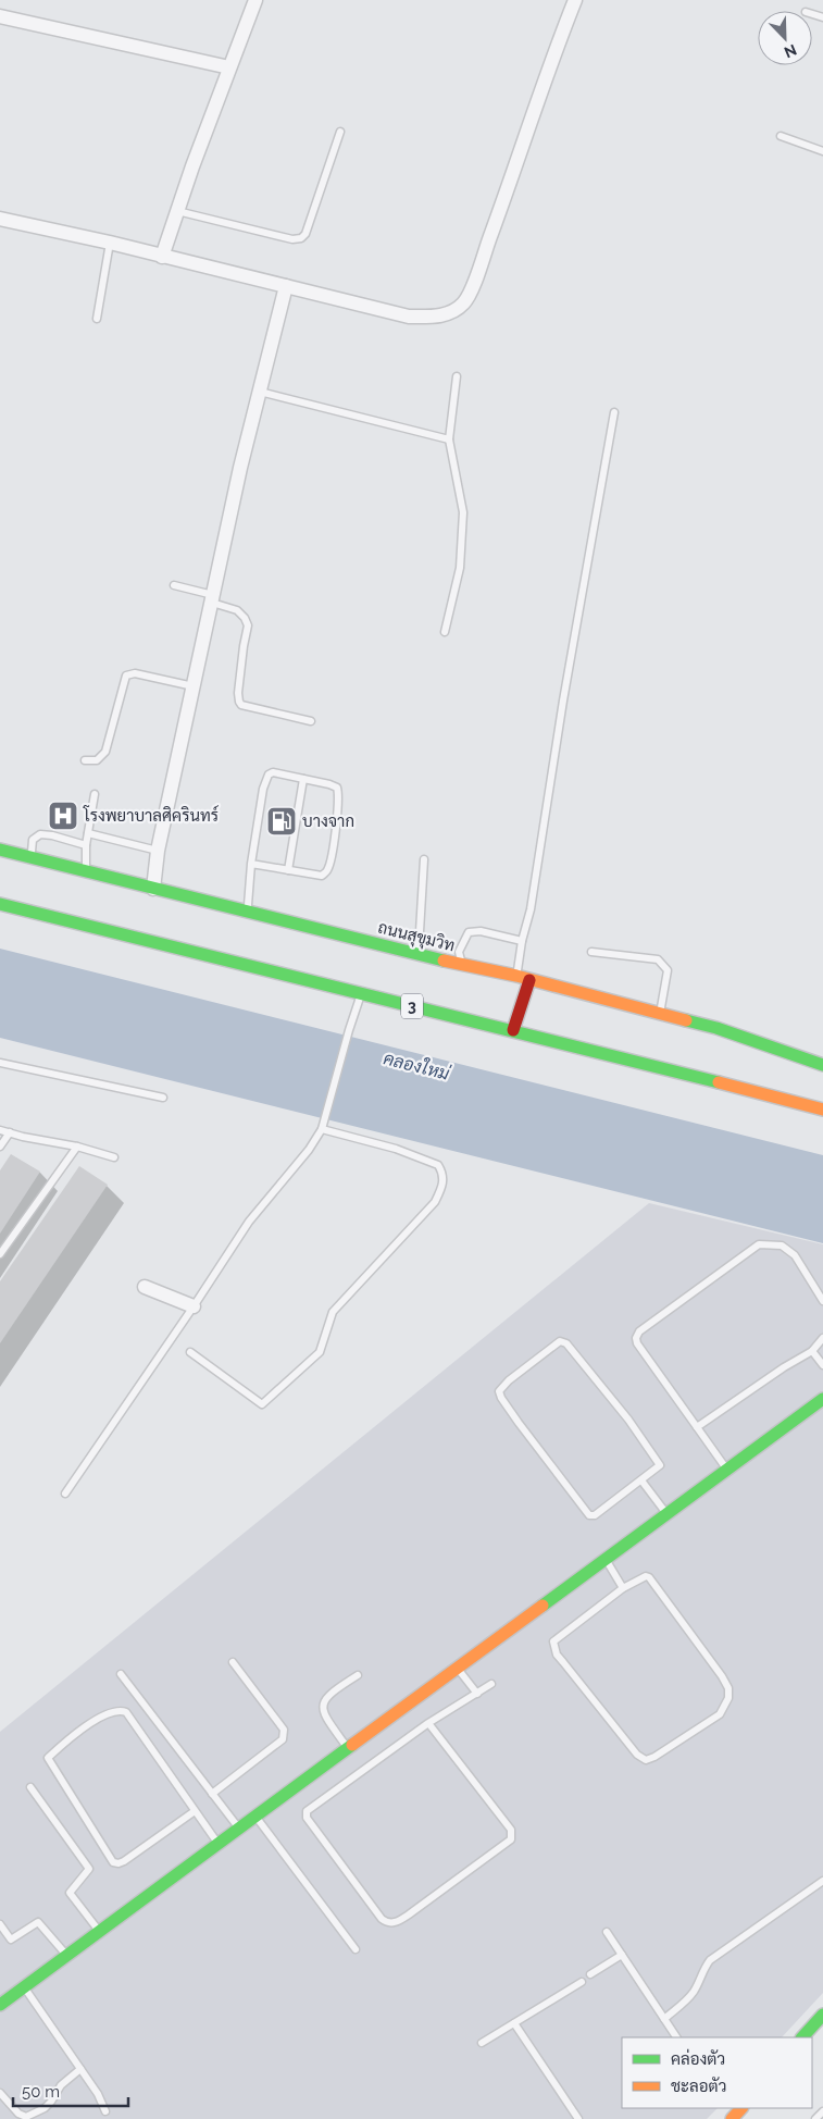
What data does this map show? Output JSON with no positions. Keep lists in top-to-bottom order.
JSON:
{
  "streets": {
    "main road": ["ถนนสุขุมวิท", "3"]
  },
  "water": ["คลองใหม่"],
  "places": {
    "hospital": ["โรงพยาบาลศิครินทร์"],
    "fuel station": ["บางจาก"]
  },
  "legend": ["คล่องตัว", "ชะลอตัว"],
  "scale_bar": "50 m",
  "north": "bottom right"
}
